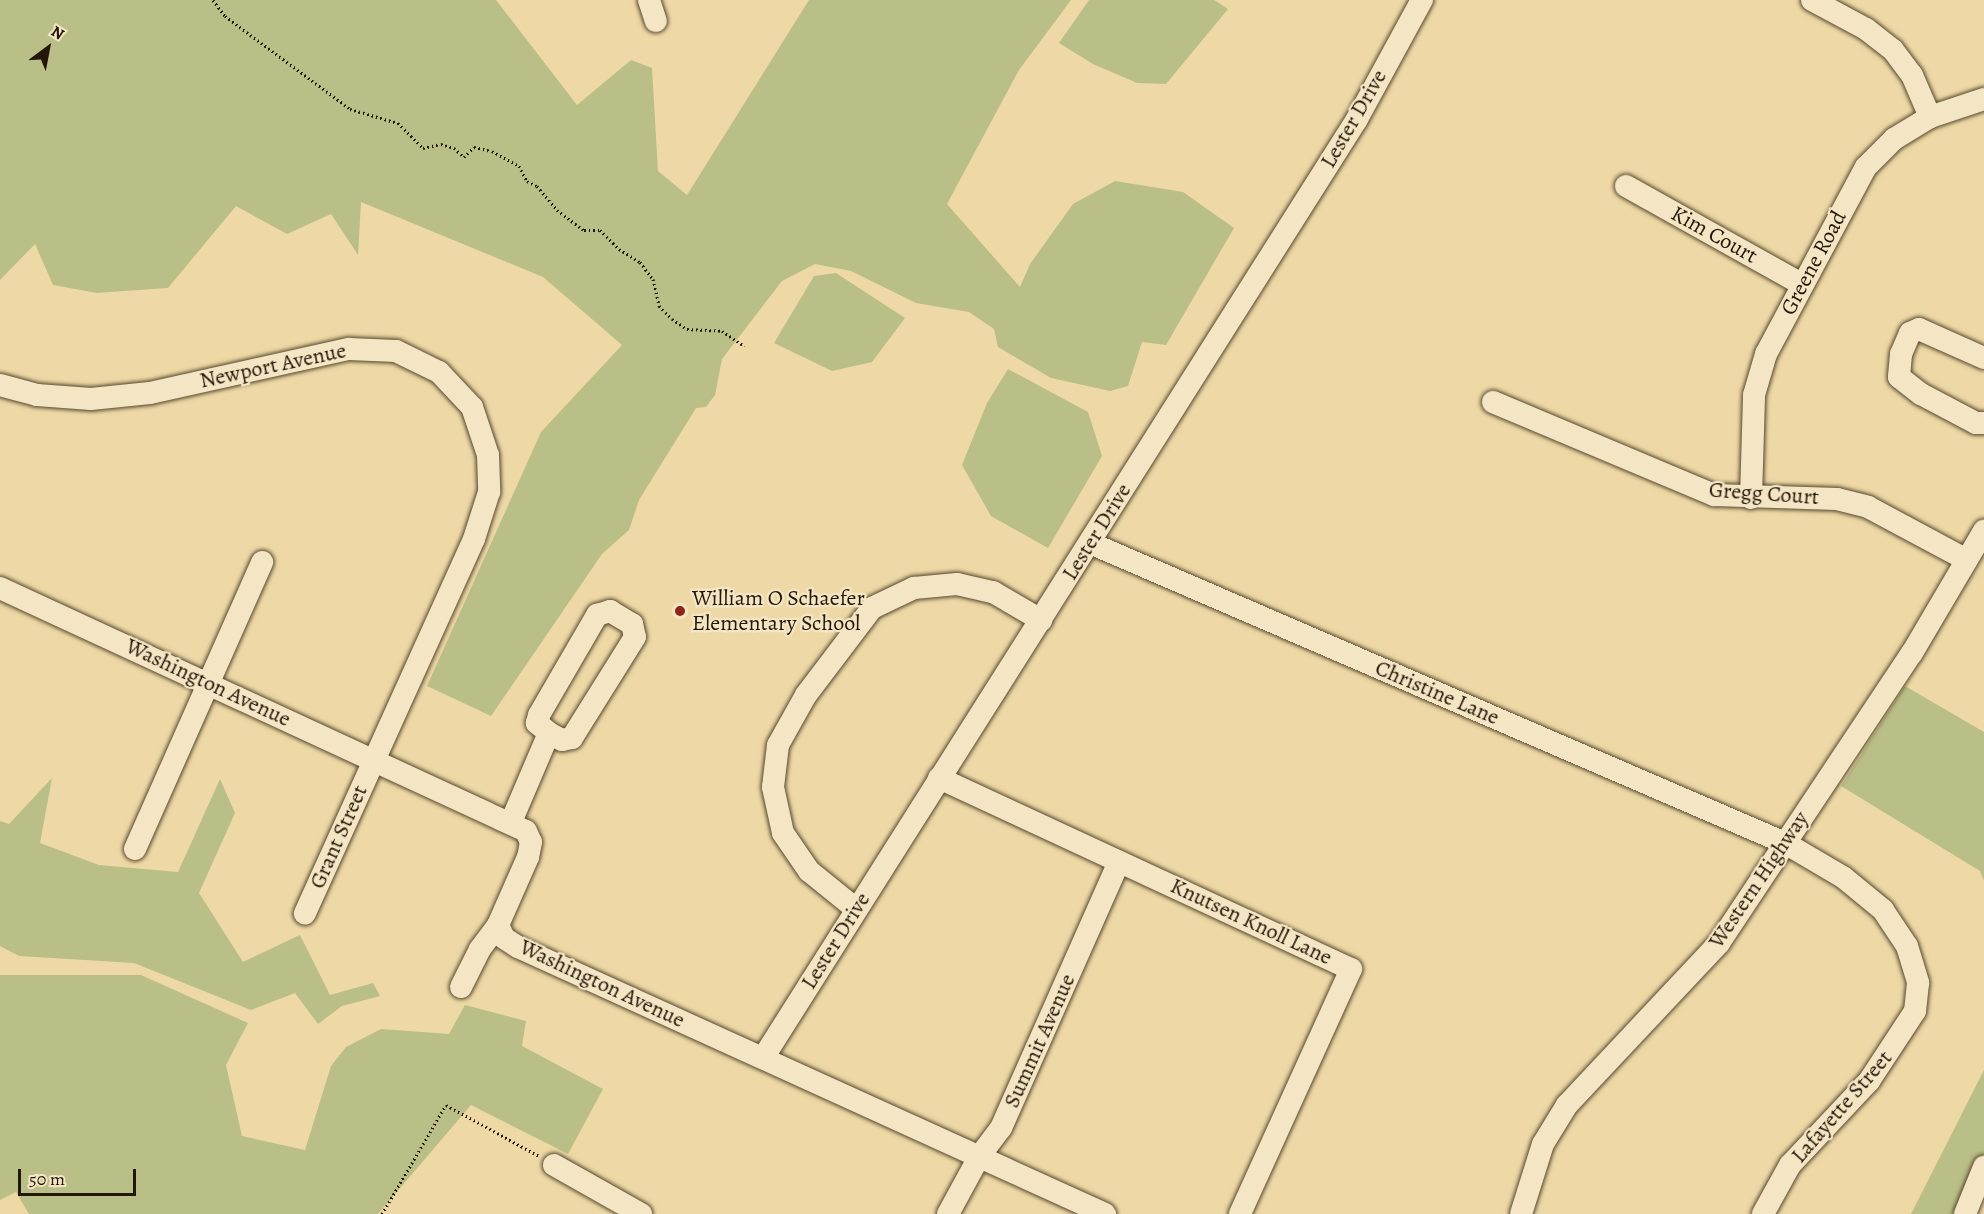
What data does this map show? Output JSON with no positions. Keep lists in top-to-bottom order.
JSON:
{
  "streets": {
    "street": [
      "Lester Drive",
      "Kim Court",
      "Greene Road",
      "Newport Avenue",
      "Gregg Court",
      "Washington Avenue",
      "Christine Lane",
      "Grant Street",
      "Western Highway",
      "Knutsen Knoll Lane",
      "Summit Avenue",
      "Lafayette Street"
    ]
  },
  "crossings": [
    ["Lester Drive", "Washington Avenue"],
    ["Lester Drive", "Christine Lane"],
    ["Lester Drive", "Knutsen Knoll Lane"],
    ["Kim Court", "Greene Road"],
    ["Greene Road", "Gregg Court"],
    ["Newport Avenue", "Washington Avenue"],
    ["Newport Avenue", "Grant Street"],
    ["Gregg Court", "Western Highway"],
    ["Washington Avenue", "Grant Street"],
    ["Washington Avenue", "Summit Avenue"],
    ["Christine Lane", "Western Highway"],
    ["Christine Lane", "Lafayette Street"],
    ["Western Highway", "Lafayette Street"],
    ["Knutsen Knoll Lane", "Summit Avenue"]
  ],
  "places": ["William O Schaefer Elementary School"],
  "scale_bar": "50 m",
  "north": "top right"
}
